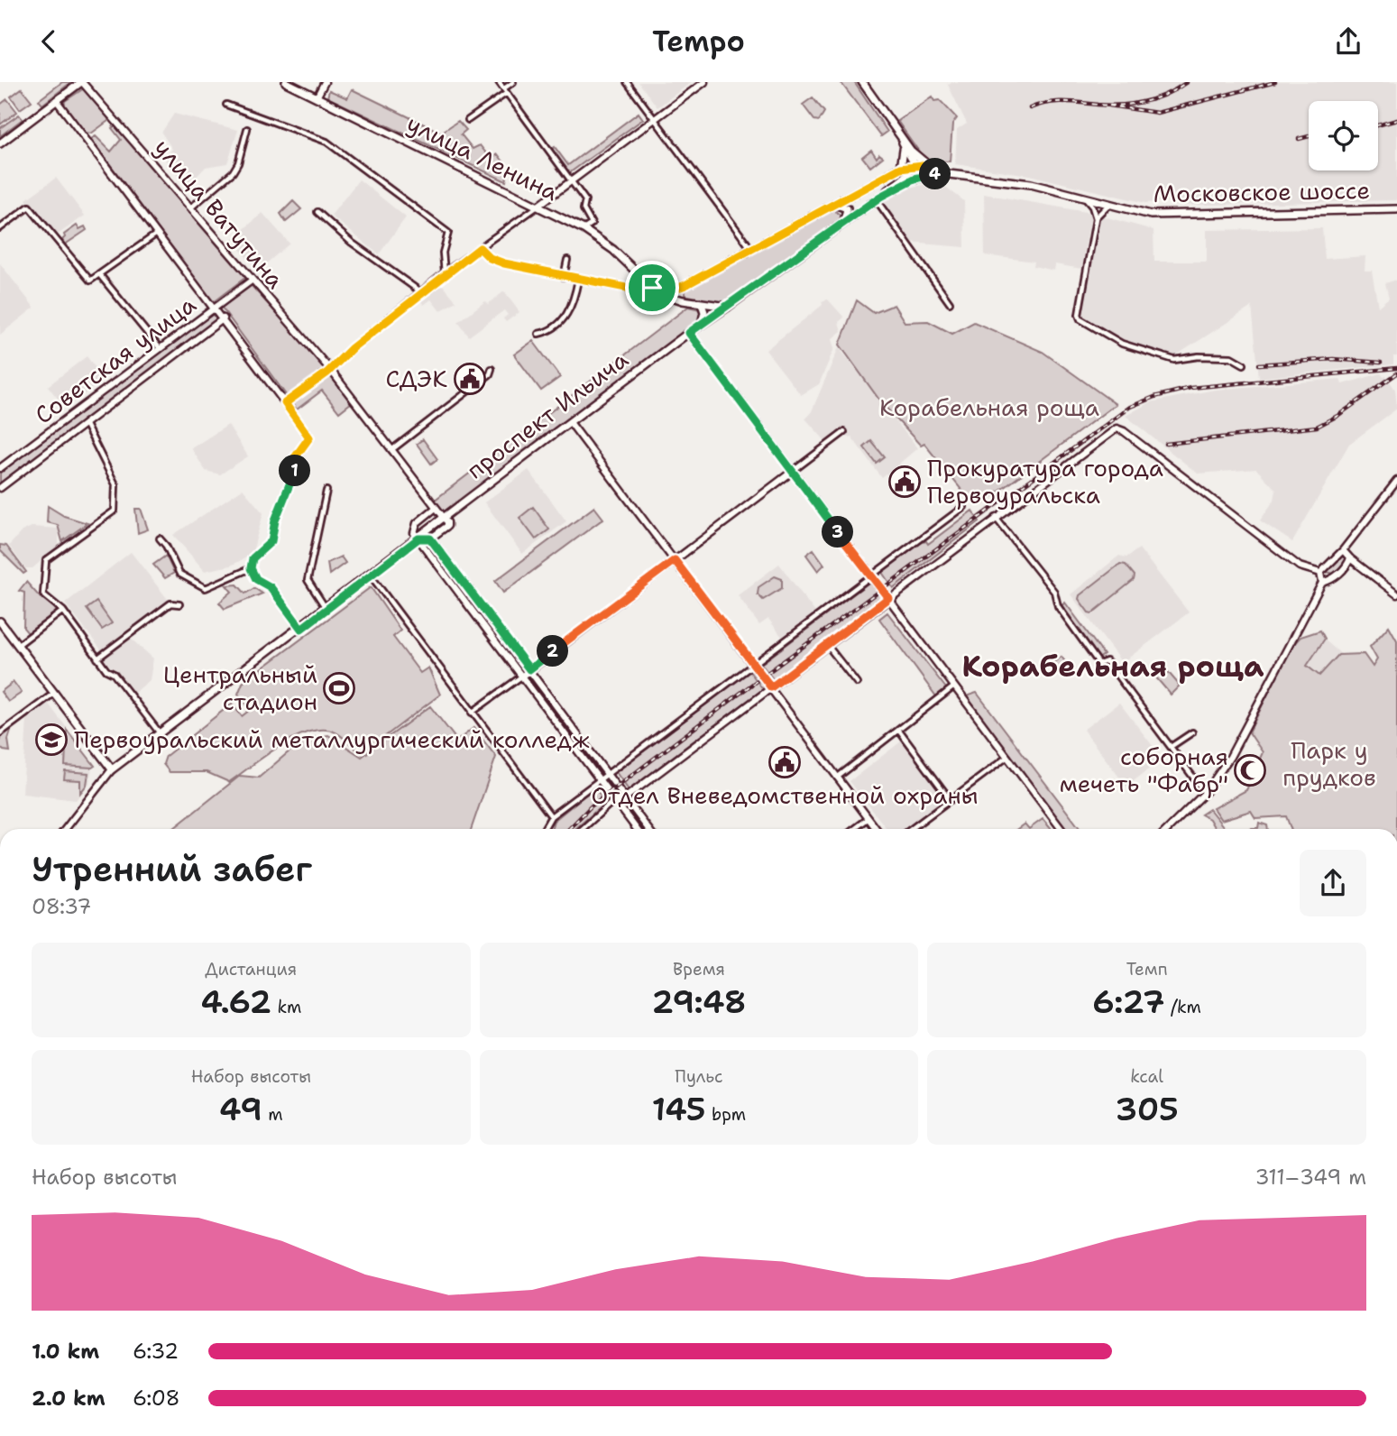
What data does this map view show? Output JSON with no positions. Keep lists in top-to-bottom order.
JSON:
{
  "streets": {
    "main road": ["улица Ленина", "Московское шоссе", "проспект Ильича"],
    "street": ["улица Ватутина", "Советская улица"]
  },
  "crossings": [
    ["улица Ленина", "проспект Ильича"],
    ["Московское шоссе", "проспект Ильича"],
    ["улица Ватутина", "Советская улица"],
    ["улица Ватутина", "проспект Ильича"]
  ],
  "districts": ["Корабельная роща"],
  "parks": ["Корабельная роща", "Парк у прудков"],
  "places": {
    "public building": ["СДЭК", "Прокуратура города Первоуральска", "Отдел Вневедомственной охраны"],
    "sports": ["Центральный стадион"],
    "school or university": ["Первоуральский металлургический колледж"],
    "mosque": ["соборная мечеть \"Фабр\""]
  },
  "page": {
    "header": "Tempo",
    "pins": [
      "4",
      "1",
      "3",
      "2"
    ],
    "heading": ["Утренний забег", "08:37"],
    "stats": [
      ["Дистанция", "4.62 km"],
      ["Время", "29:48"],
      ["Темп", "6:27 /km"],
      ["Набор высоты", "49 m"],
      ["Пульс", "145 bpm"],
      ["kcal", "305"]
    ],
    "chart": ["Набор высоты", "311–349 m"],
    "list": [
      {
        "name": "1.0 km",
        "note": "6:32"
      },
      {
        "name": "2.0 km",
        "note": "6:08"
      }
    ]
  }
}
